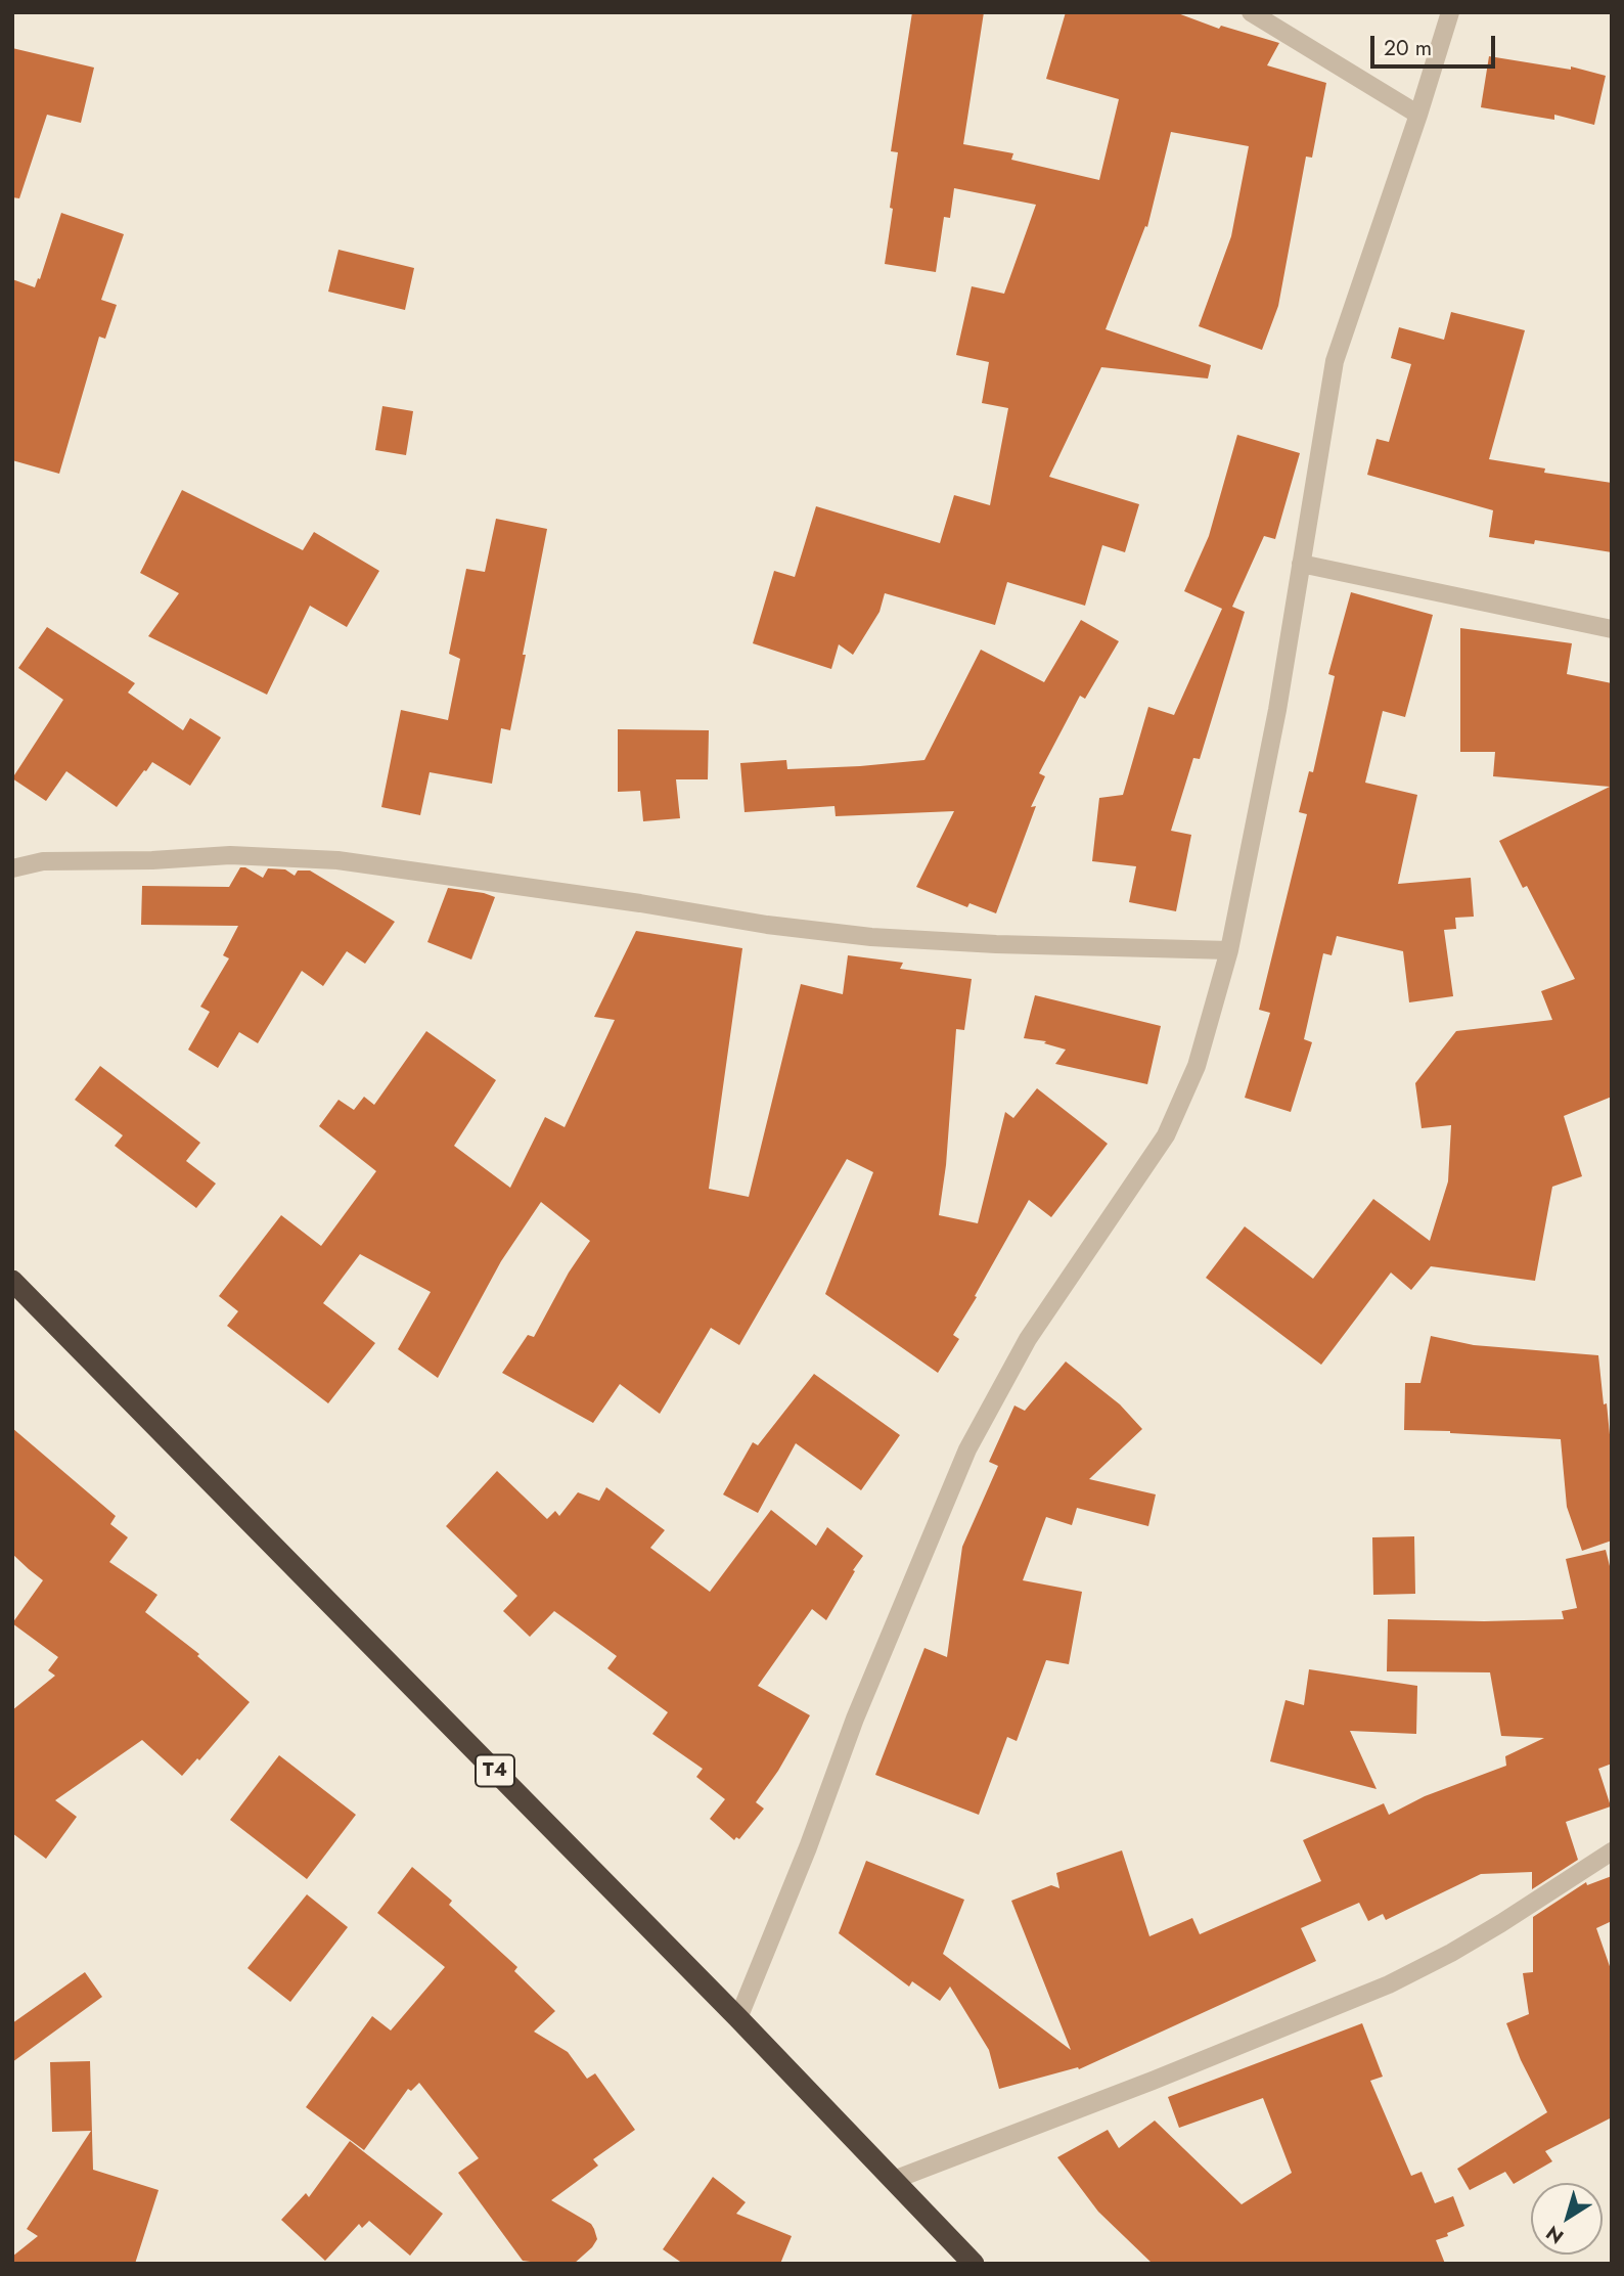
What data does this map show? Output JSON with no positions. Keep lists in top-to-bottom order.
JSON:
{
  "streets": {
    "highway": ["T4"]
  },
  "scale_bar": "20 m",
  "north": "bottom left"
}
